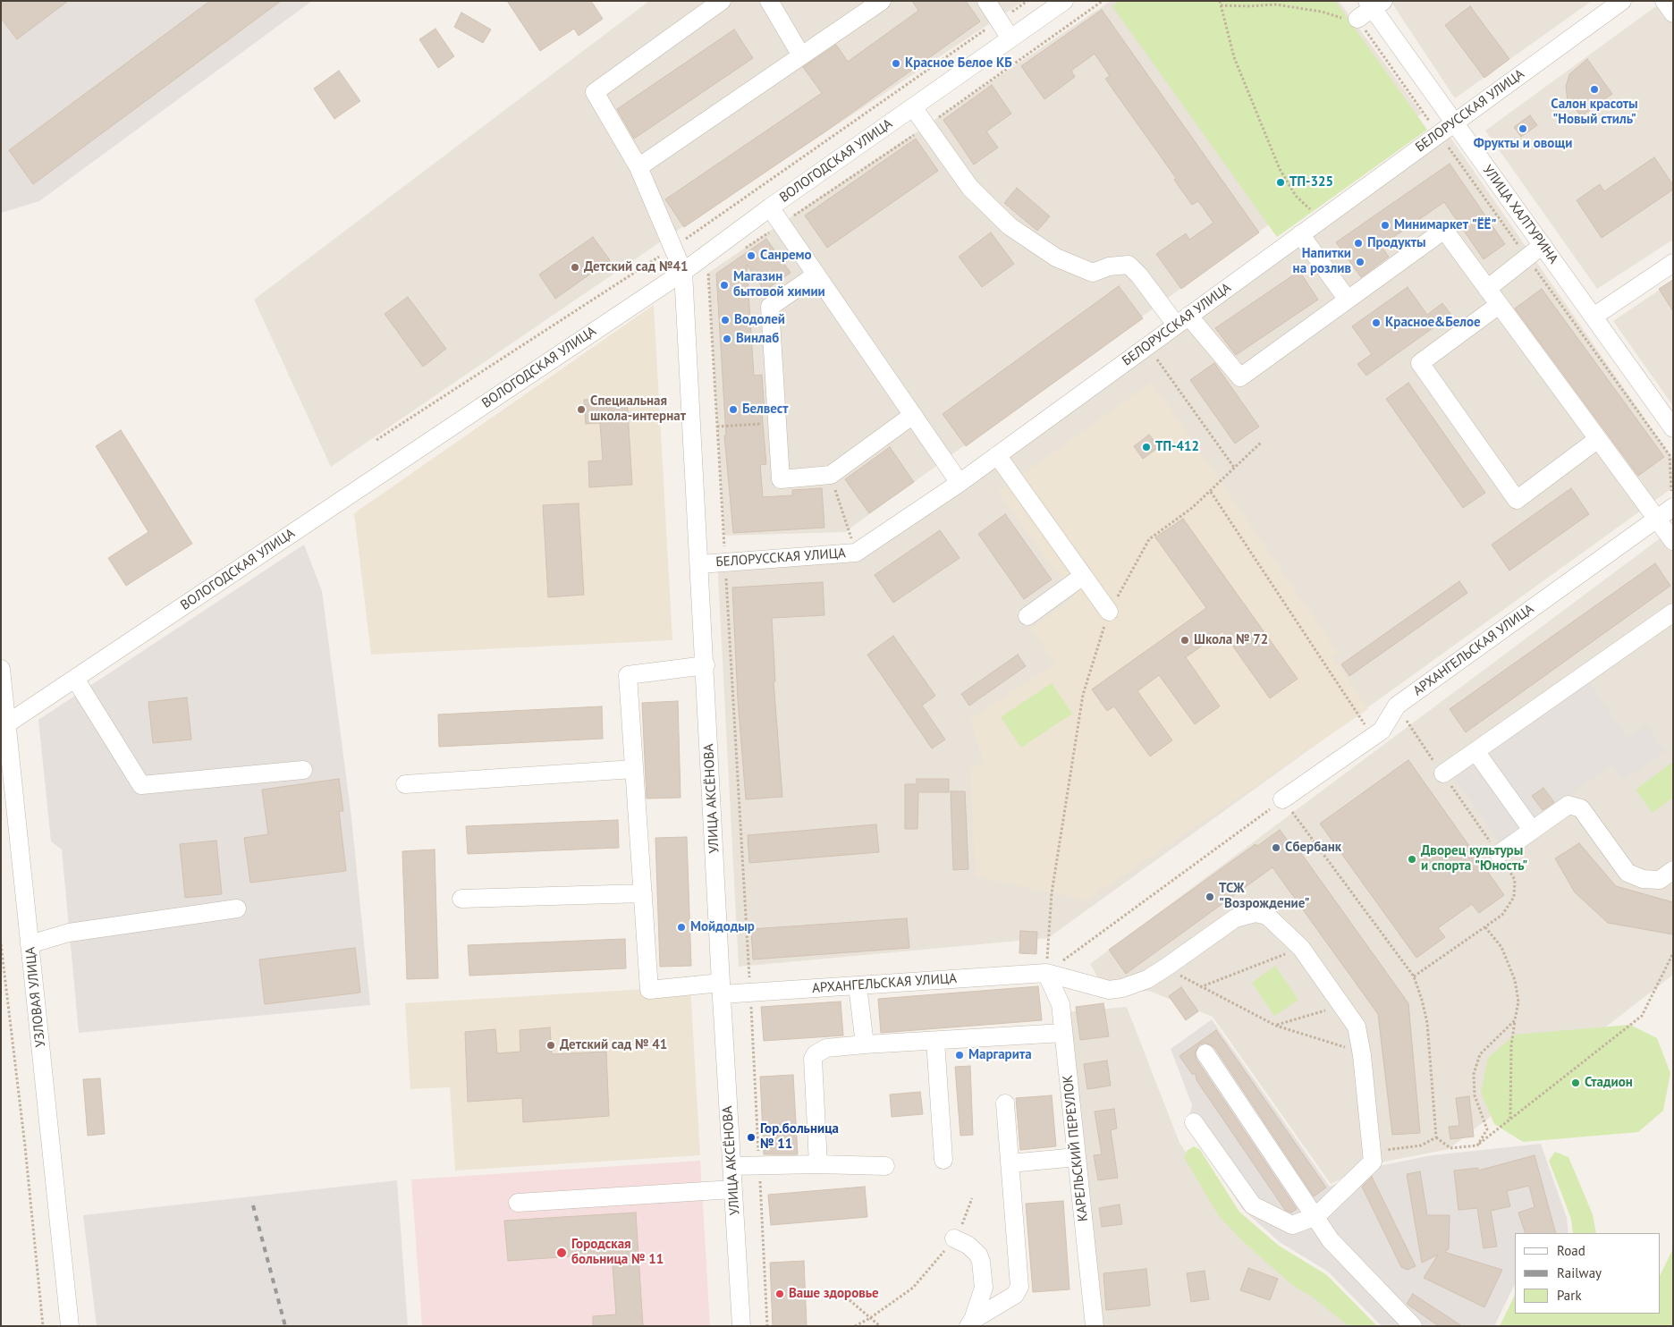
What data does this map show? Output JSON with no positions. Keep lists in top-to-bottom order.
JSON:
{
  "streets": {
    "street": [
      "БЕЛОРУССКАЯ УЛИЦА",
      "ВОЛОГОДСКАЯ УЛИЦА",
      "УЛИЦА ХАЛТУРИНА",
      "АРХАНГЕЛЬСКАЯ УЛИЦА",
      "УЛИЦА АКСЁНОВА",
      "УЗЛОВАЯ УЛИЦА",
      "КАРЕЛЬСКИЙ ПЕРЕУЛОК"
    ]
  },
  "crossings": [
    ["БЕЛОРУССКАЯ УЛИЦА", "УЛИЦА ХАЛТУРИНА"],
    ["БЕЛОРУССКАЯ УЛИЦА", "УЛИЦА АКСЁНОВА"],
    ["ВОЛОГОДСКАЯ УЛИЦА", "УЛИЦА АКСЁНОВА"],
    ["ВОЛОГОДСКАЯ УЛИЦА", "УЗЛОВАЯ УЛИЦА"],
    ["АРХАНГЕЛЬСКАЯ УЛИЦА", "УЛИЦА АКСЁНОВА"],
    ["АРХАНГЕЛЬСКАЯ УЛИЦА", "КАРЕЛЬСКИЙ ПЕРЕУЛОК"]
  ],
  "places": [
    "Красное Белое КБ",
    "Салон красоты \"Новый стиль\"",
    "Фрукты и овощи",
    "ТП-325",
    "Минимаркет \"ЁЁ\"",
    "Продукты",
    "Санремо",
    "Напитки на розлив",
    "Детский сад №41",
    "Магазин бытовой химии",
    "Водолей",
    "Красное&Белое",
    "Винлаб",
    "Специальная школа-интернат",
    "Белвест",
    "ТП-412",
    "Школа № 72",
    "Сбербанк",
    "Дворец культуры и спорта \"Юность\"",
    "ТСЖ \"Возрождение\"",
    "Мойдодыр",
    "Детский сад № 41",
    "Маргарита",
    "Стадион",
    "Гор.больница № 11",
    "Городская больница № 11",
    "Ваше здоровье"
  ],
  "legend": ["Road", "Railway", "Park"]
}
